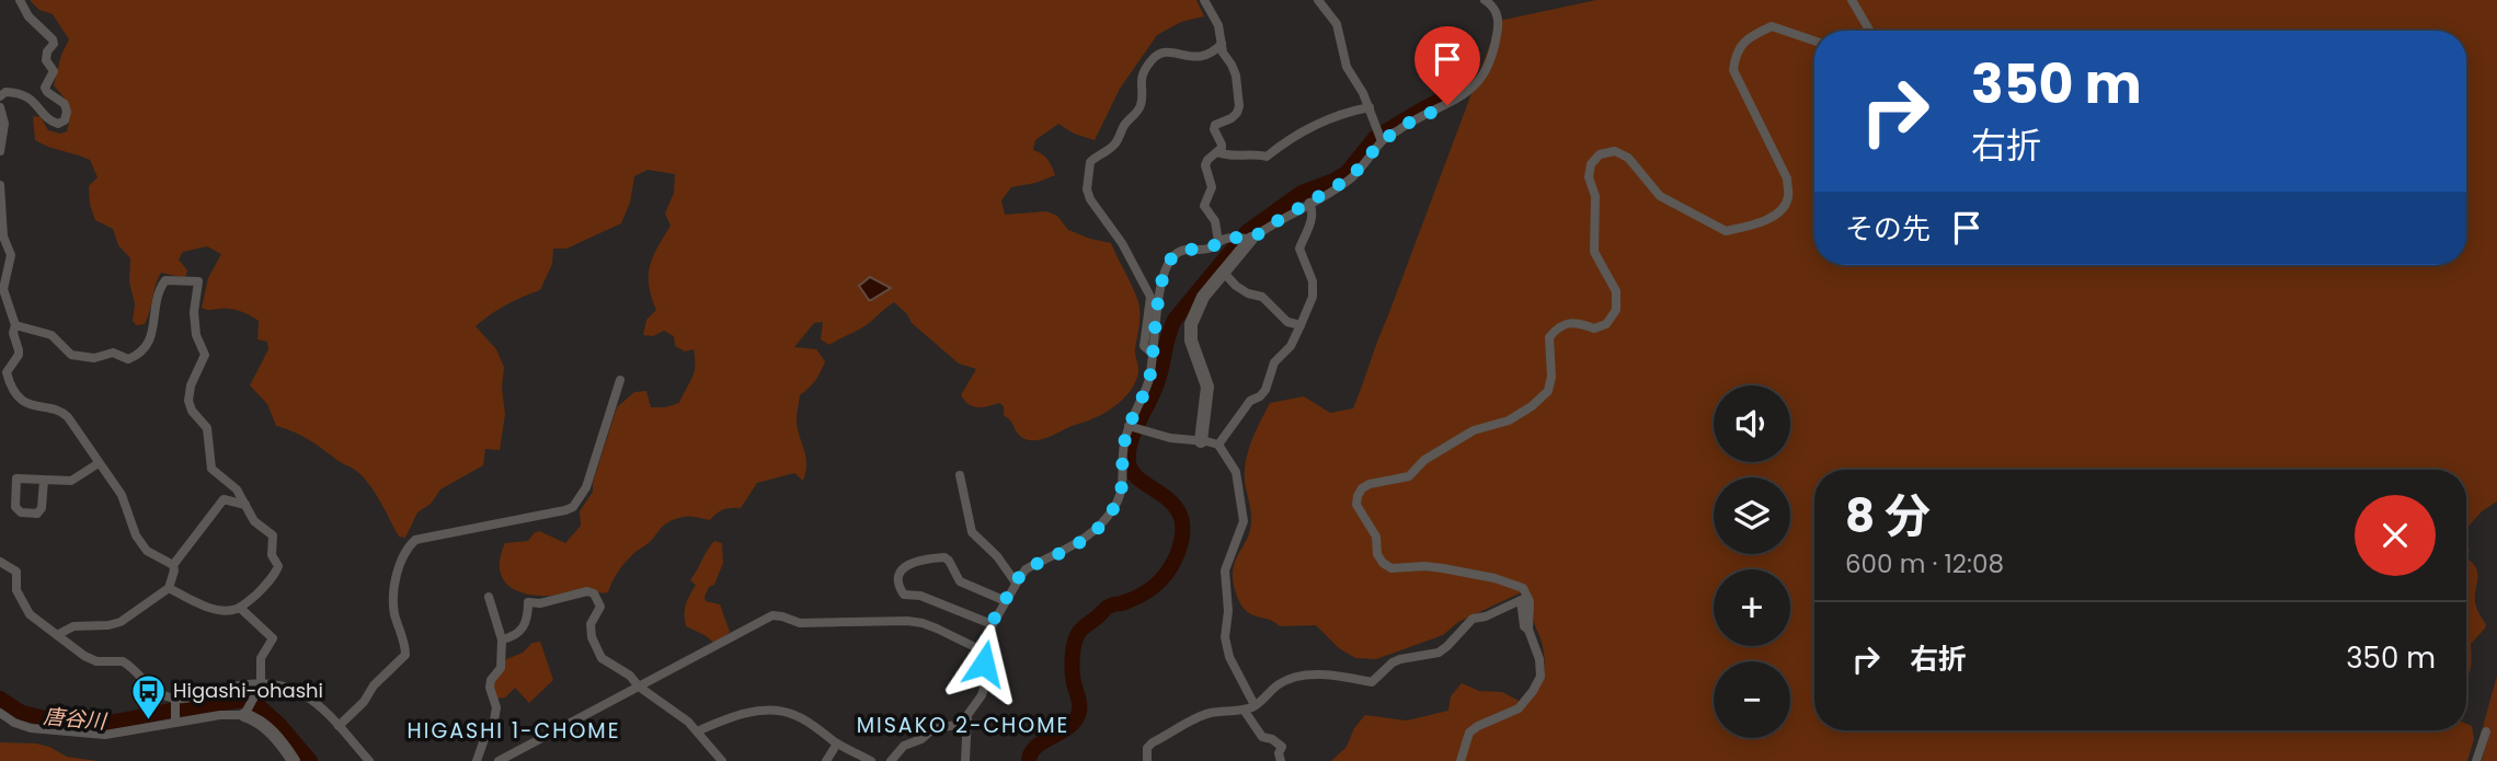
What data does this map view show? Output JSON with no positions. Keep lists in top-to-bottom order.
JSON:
{
  "districts": ["MISAKO 2-CHOME", "HIGASHI 1-CHOME"],
  "water": ["唐谷川"],
  "places": {
    "bus stop": ["Higashi-ohashi"]
  },
  "page": {
    "turn": ["350 m", "右折"],
    "then": "その先",
    "map_buttons": ["+", "−"],
    "heading": ["8 分", "600 m · 12:08"],
    "list": [
      {
        "name": "右折",
        "value": "350 m"
      }
    ]
  }
}
